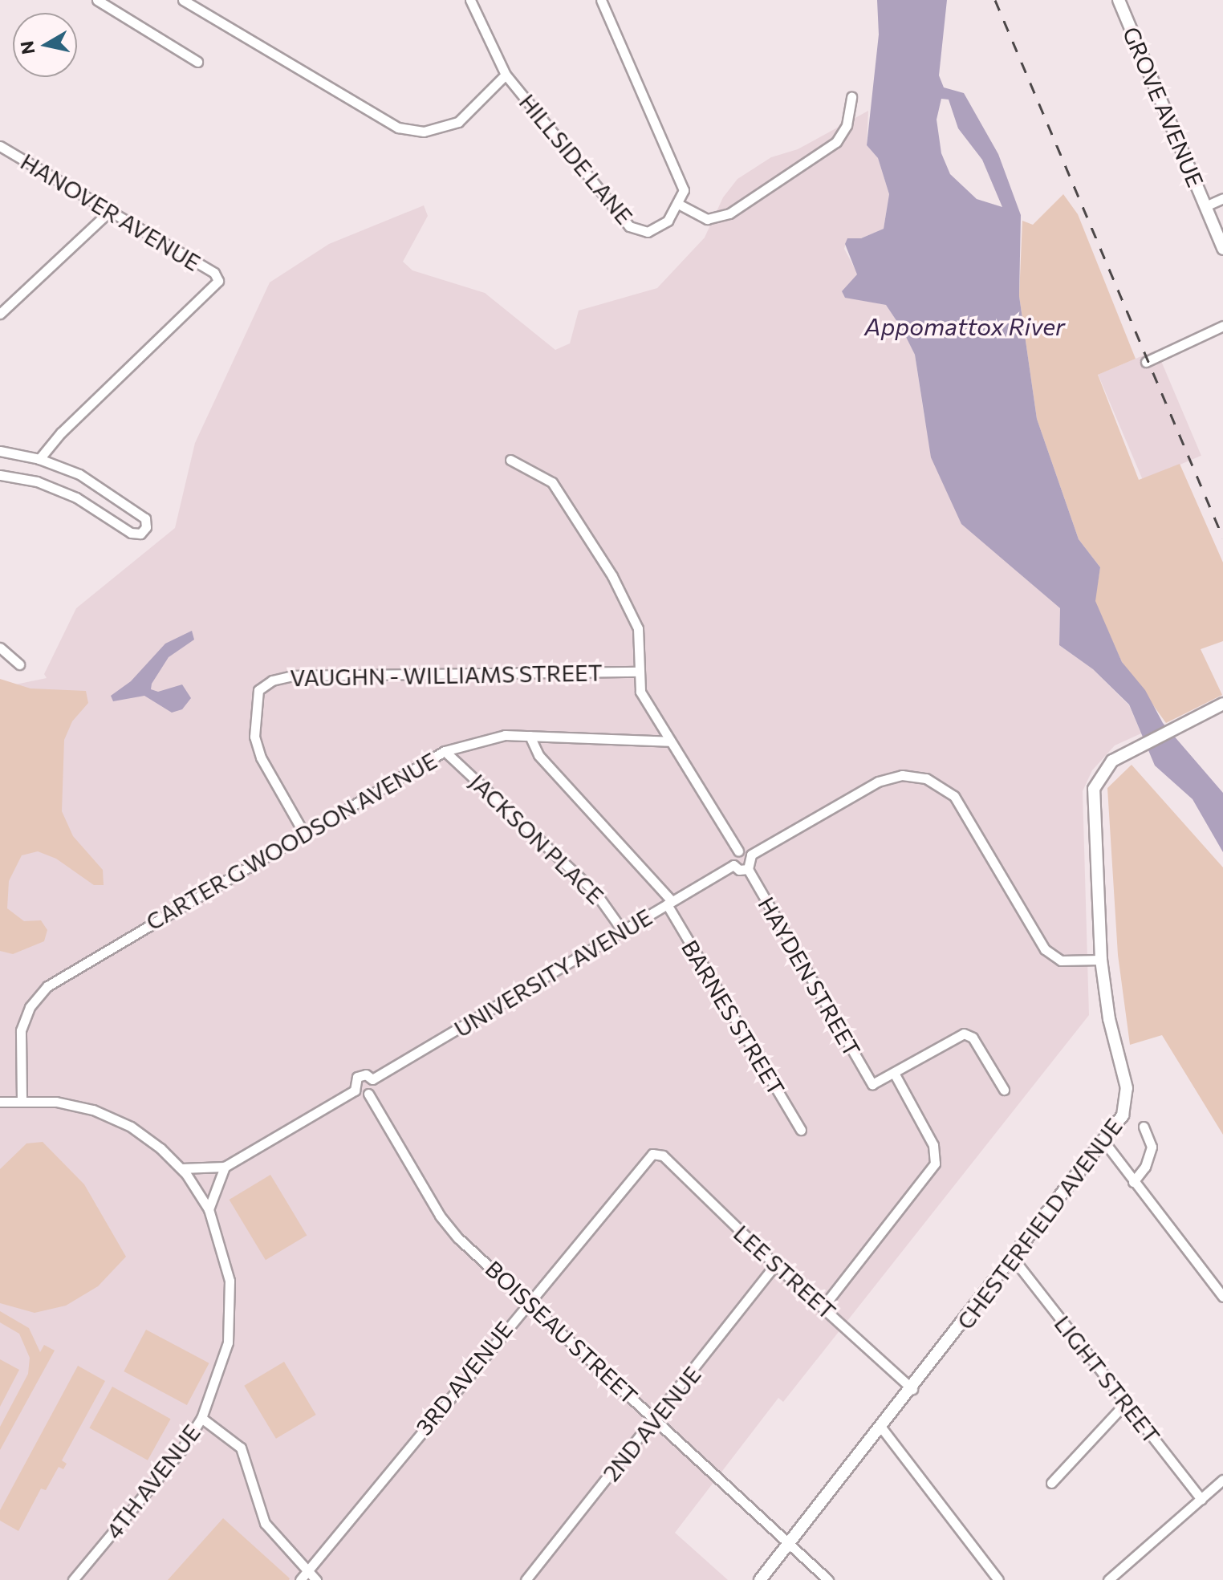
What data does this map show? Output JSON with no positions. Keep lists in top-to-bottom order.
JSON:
{
  "streets": {
    "main road": ["GROVE AVENUE", "CHESTERFIELD AVENUE"],
    "street": [
      "HILLSIDE LANE",
      "HANOVER AVENUE",
      "VAUGHN - WILLIAMS STREET",
      "JACKSON PLACE",
      "CARTER G WOODSON AVENUE",
      "UNIVERSITY AVENUE",
      "HAYDEN STREET",
      "BARNES STREET",
      "LEE STREET",
      "BOISSEAU STREET",
      "3RD AVENUE",
      "LIGHT STREET",
      "2ND AVENUE",
      "4TH AVENUE"
    ]
  },
  "crossings": [
    ["VAUGHN - WILLIAMS STREET", "CARTER G WOODSON AVENUE"],
    ["JACKSON PLACE", "CARTER G WOODSON AVENUE"],
    ["JACKSON PLACE", "UNIVERSITY AVENUE"],
    ["CARTER G WOODSON AVENUE", "BARNES STREET"],
    ["CARTER G WOODSON AVENUE", "4TH AVENUE"],
    ["UNIVERSITY AVENUE", "HAYDEN STREET"],
    ["UNIVERSITY AVENUE", "BARNES STREET"],
    ["UNIVERSITY AVENUE", "4TH AVENUE"],
    ["CHESTERFIELD AVENUE", "LEE STREET"],
    ["CHESTERFIELD AVENUE", "BOISSEAU STREET"],
    ["CHESTERFIELD AVENUE", "LIGHT STREET"],
    ["LEE STREET", "3RD AVENUE"],
    ["LEE STREET", "2ND AVENUE"],
    ["BOISSEAU STREET", "3RD AVENUE"],
    ["BOISSEAU STREET", "2ND AVENUE"]
  ],
  "water": ["Appomattox River"],
  "north": "left"
}
